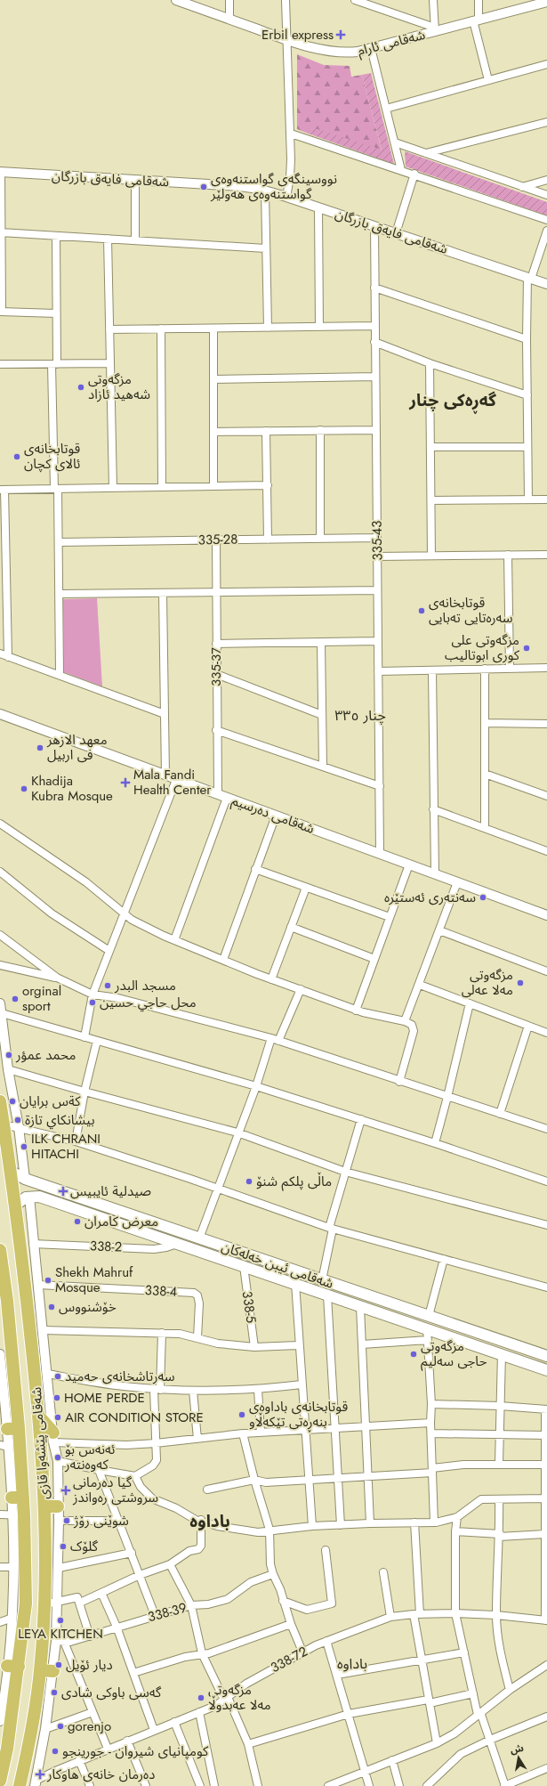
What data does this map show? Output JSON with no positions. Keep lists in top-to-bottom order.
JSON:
{
  "streets": {
    "highway": ["شەقامی پێشەوا قازی"],
    "main road": ["شەقامی ئیبن خەلەکان"],
    "street": [
      "شەقامی ئارام",
      "شەقامی فایەق بازرگان",
      "335-28",
      "335-43",
      "335-37",
      "شەقامی دەرسیم",
      "338-2",
      "338-4",
      "338-5",
      "338-39",
      "338-72"
    ]
  },
  "crossings": [
    ["شەقامی فایەق بازرگان", "335-43"],
    ["335-28", "335-43"],
    ["335-28", "335-37"],
    ["335-43", "شەقامی دەرسیم"],
    ["335-37", "شەقامی دەرسیم"],
    ["338-2", "شەقامی ئیبن خەلەکان"],
    ["شەقامی ئیبن خەلەکان", "338-5"],
    ["شەقامی ئیبن خەلەکان", "شەقامی پێشەوا قازی"]
  ],
  "districts": [
    "گەڕەکی چنار",
    "چنار ٣٣٥",
    "باداوە",
    "باداوە"
  ],
  "places": {
    "health": [
      "Erbil express",
      "Mala Fandi Health Center",
      "صيدلية ئايبيس",
      "گیا دەرمانی سروشتی رەواندز",
      "دەرمان خانەی هاوکار"
    ],
    "other": [
      "نووسینگەی گواستنەوەی گواستنەوەی هەولێر",
      "مزگەوتی شەهید ئازاد",
      "قوتابخانەی ئالای کچان",
      "قوتابخانەی سەرەتایی تەبایی",
      "مزگەوتی علی کوری ابوتالیب",
      "معهد الازهر فی اربیل",
      "Khadija Kubra Mosque",
      "سەنتەری ئەستێرە",
      "مزگەوتی مەلا عەلی",
      "مسجد البدر",
      "orginal sport",
      "محل حاجي حسین",
      "محمد عمؤر",
      "كةس برايان",
      "بيشانكاي تازة",
      "ILK CHRANI HITACHI",
      "ماڵی پلکم شنۆ",
      "معرض کامران",
      "Shekh Mahruf Mosque",
      "خۆشنووس",
      "مزگەوتی حاجی سەلیم",
      "سەرتاشخانەی حەمید",
      "HOME PERDE",
      "قوتابخانەی باداوەی بنەڕەتی تێکەڵاو",
      "AIR CONDITION STORE",
      "ئەنەس بۆ کەوەنتەر",
      "شوێنی رۆژ",
      "گلۆک",
      "LEYA KITCHEN",
      "دیار ئۆیل",
      "گەسی باوکی شادی",
      "مزگەوتی مەلا عەبدوڵا",
      "gorenjo",
      "كومپانیای شیروان - جورینجو"
    ]
  },
  "north": "top"
}
